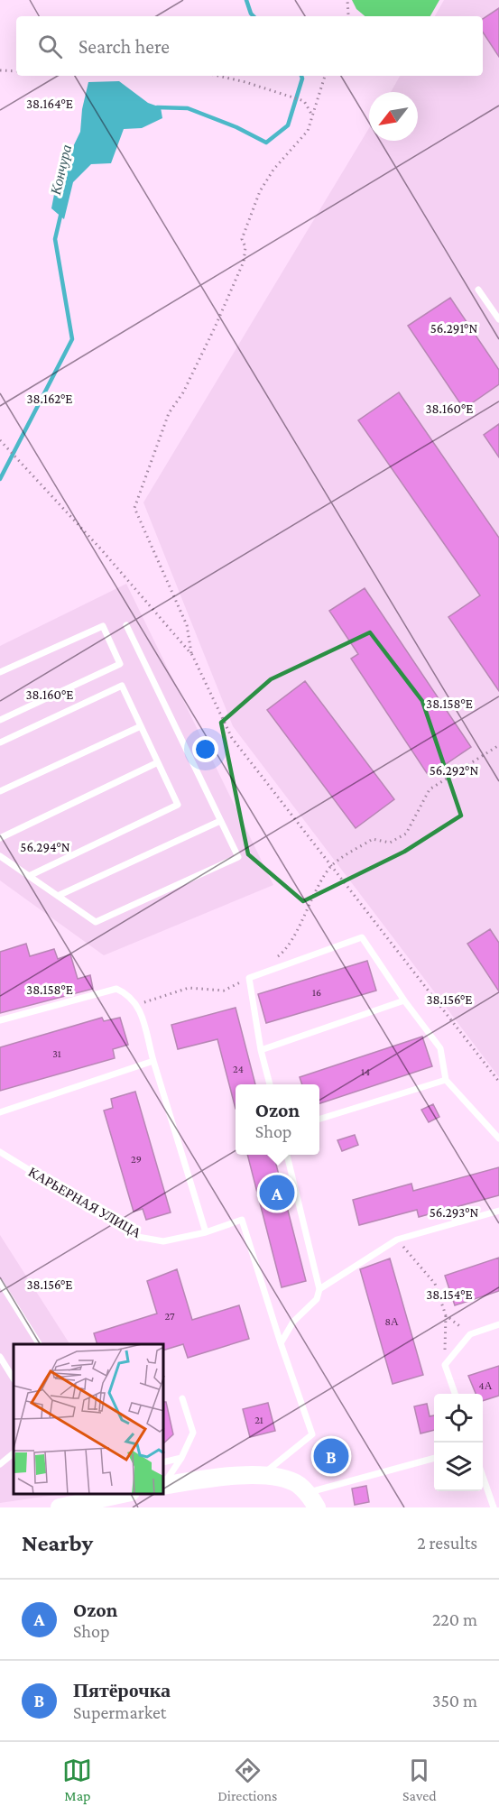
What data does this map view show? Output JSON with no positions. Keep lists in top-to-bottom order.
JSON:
{
  "streets": {
    "lane": ["КАРЬЕРНАЯ УЛИЦА"]
  },
  "water": ["Кончура"],
  "house_numbers": [
    "16",
    "31",
    "24",
    "14",
    "29",
    "27",
    "8А",
    "4А",
    "21"
  ],
  "north": "bottom left",
  "page": {
    "search": "Search here",
    "popup": ["Ozon", "Shop"],
    "pins": ["A", "B"],
    "heading": ["Nearby", "2 results"],
    "list": [
      {
        "mark": "A",
        "name": "Ozon",
        "note": "Shop",
        "value": "220 m"
      },
      {
        "mark": "B",
        "name": "Пятёрочка",
        "note": "Supermarket",
        "value": "350 m"
      }
    ],
    "nav": ["Map", "Directions", "Saved"]
  },
  "coordinates": [
    "38.164°E",
    "56.291°N",
    "38.162°E",
    "38.160°E",
    "38.158°E",
    "56.292°N",
    "56.294°N",
    "38.156°E",
    "56.293°N",
    "38.154°E"
  ]
}
